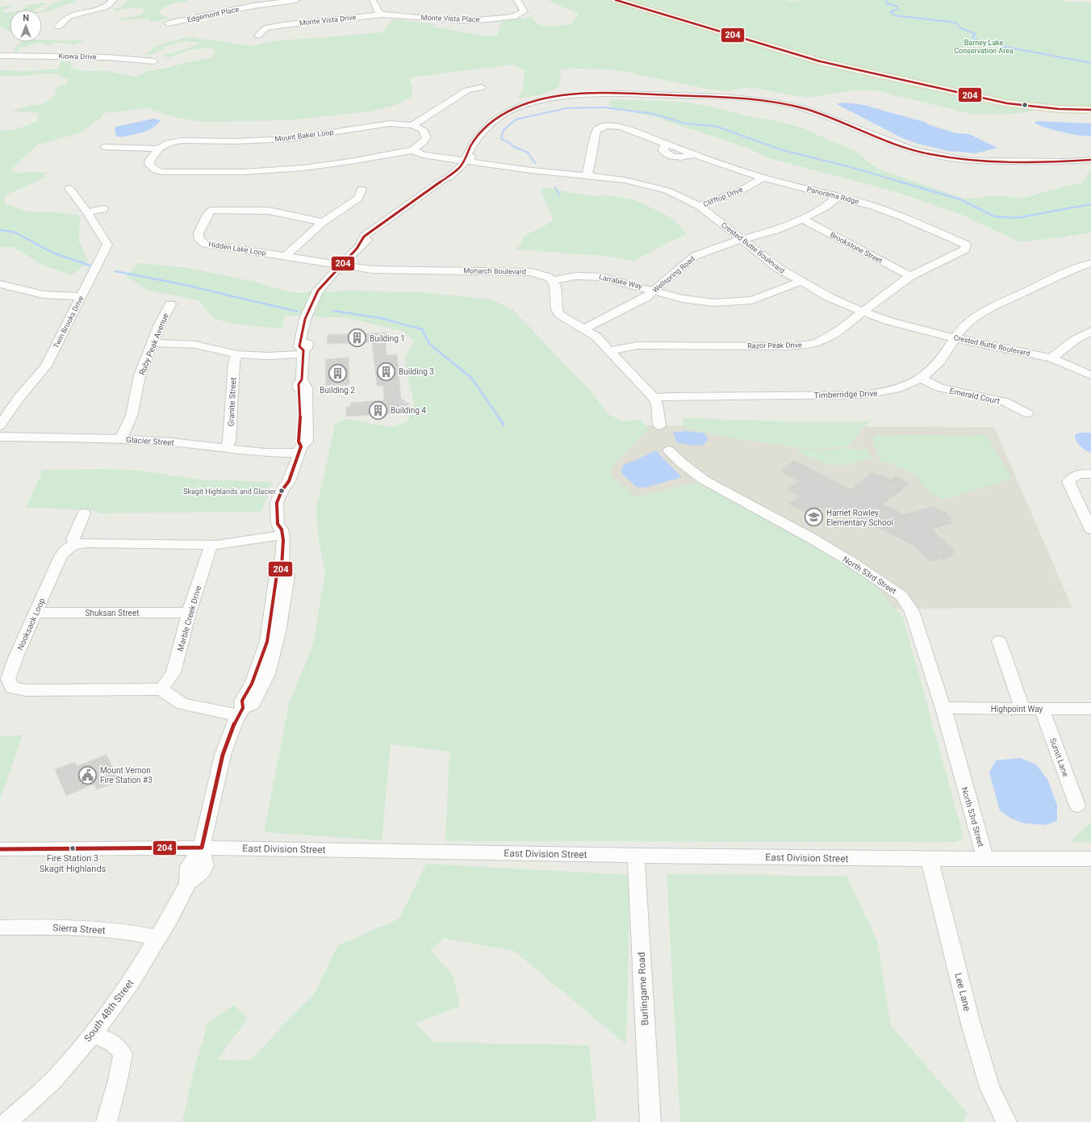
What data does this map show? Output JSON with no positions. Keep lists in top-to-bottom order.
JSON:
{
  "streets": {
    "street": [
      "Edgemont Place",
      "Monte Vista Place",
      "Monte Vista Drive",
      "Kiowa Drive",
      "Mount Baker Loop",
      "Panorama Ridge",
      "Clifftop Drive",
      "Crested Butte Boulevard",
      "Brookstone Street",
      "Hidden Lake Loop",
      "Monarch Boulevard",
      "Wellspring Road",
      "Larrabee Way",
      "Twin Brooks Drive",
      "Ruby Peak Avenue",
      "Razor Peak Drive",
      "Timberridge Drive",
      "Emerald Court",
      "Granite Street",
      "Glacier Street",
      "North 53rd Street",
      "Shuksan Street",
      "Marble Creek Drive",
      "Nooksack Loop",
      "Highpoint Way",
      "Sumit Lane",
      "East Division Street",
      "Sierra Street",
      "Burlingame Road",
      "Lee Lane",
      "South 48th Street"
    ]
  },
  "crossings": [
    ["Monte Vista Place", "Monte Vista Drive"],
    ["Panorama Ridge", "Clifftop Drive"],
    ["Panorama Ridge", "Crested Butte Boulevard"],
    ["Panorama Ridge", "Wellspring Road"],
    ["Panorama Ridge", "Razor Peak Drive"],
    ["Clifftop Drive", "Crested Butte Boulevard"],
    ["Crested Butte Boulevard", "Wellspring Road"],
    ["Crested Butte Boulevard", "Larrabee Way"],
    ["Crested Butte Boulevard", "Razor Peak Drive"],
    ["Crested Butte Boulevard", "Timberridge Drive"],
    ["Brookstone Street", "Wellspring Road"],
    ["Brookstone Street", "Razor Peak Drive"],
    ["Hidden Lake Loop", "Monarch Boulevard"],
    ["Monarch Boulevard", "Larrabee Way"],
    ["Wellspring Road", "Larrabee Way"],
    ["Ruby Peak Avenue", "Glacier Street"],
    ["Timberridge Drive", "Emerald Court"],
    ["Granite Street", "Glacier Street"],
    ["North 53rd Street", "Highpoint Way"],
    ["North 53rd Street", "East Division Street"],
    ["Shuksan Street", "Marble Creek Drive"],
    ["Shuksan Street", "Nooksack Loop"],
    ["Marble Creek Drive", "Nooksack Loop"],
    ["Highpoint Way", "Sumit Lane"],
    ["East Division Street", "Burlingame Road"],
    ["East Division Street", "Lee Lane"],
    ["East Division Street", "South 48th Street"],
    ["Sierra Street", "South 48th Street"]
  ],
  "parks": ["Barney Lake Conservation Area"],
  "places": {
    "building": [
      "Building 1",
      "Building 3",
      "Building 2",
      "Building 4"
    ],
    "other": ["Skagit Highlands and Glacier", "Fire Station 3 Skagit Highlands"],
    "school or university": ["Harriet Rowley Elementary School"],
    "public building": ["Mount Vernon Fire Station #3"]
  },
  "lines": ["transit line 204"],
  "north": "top"
}
